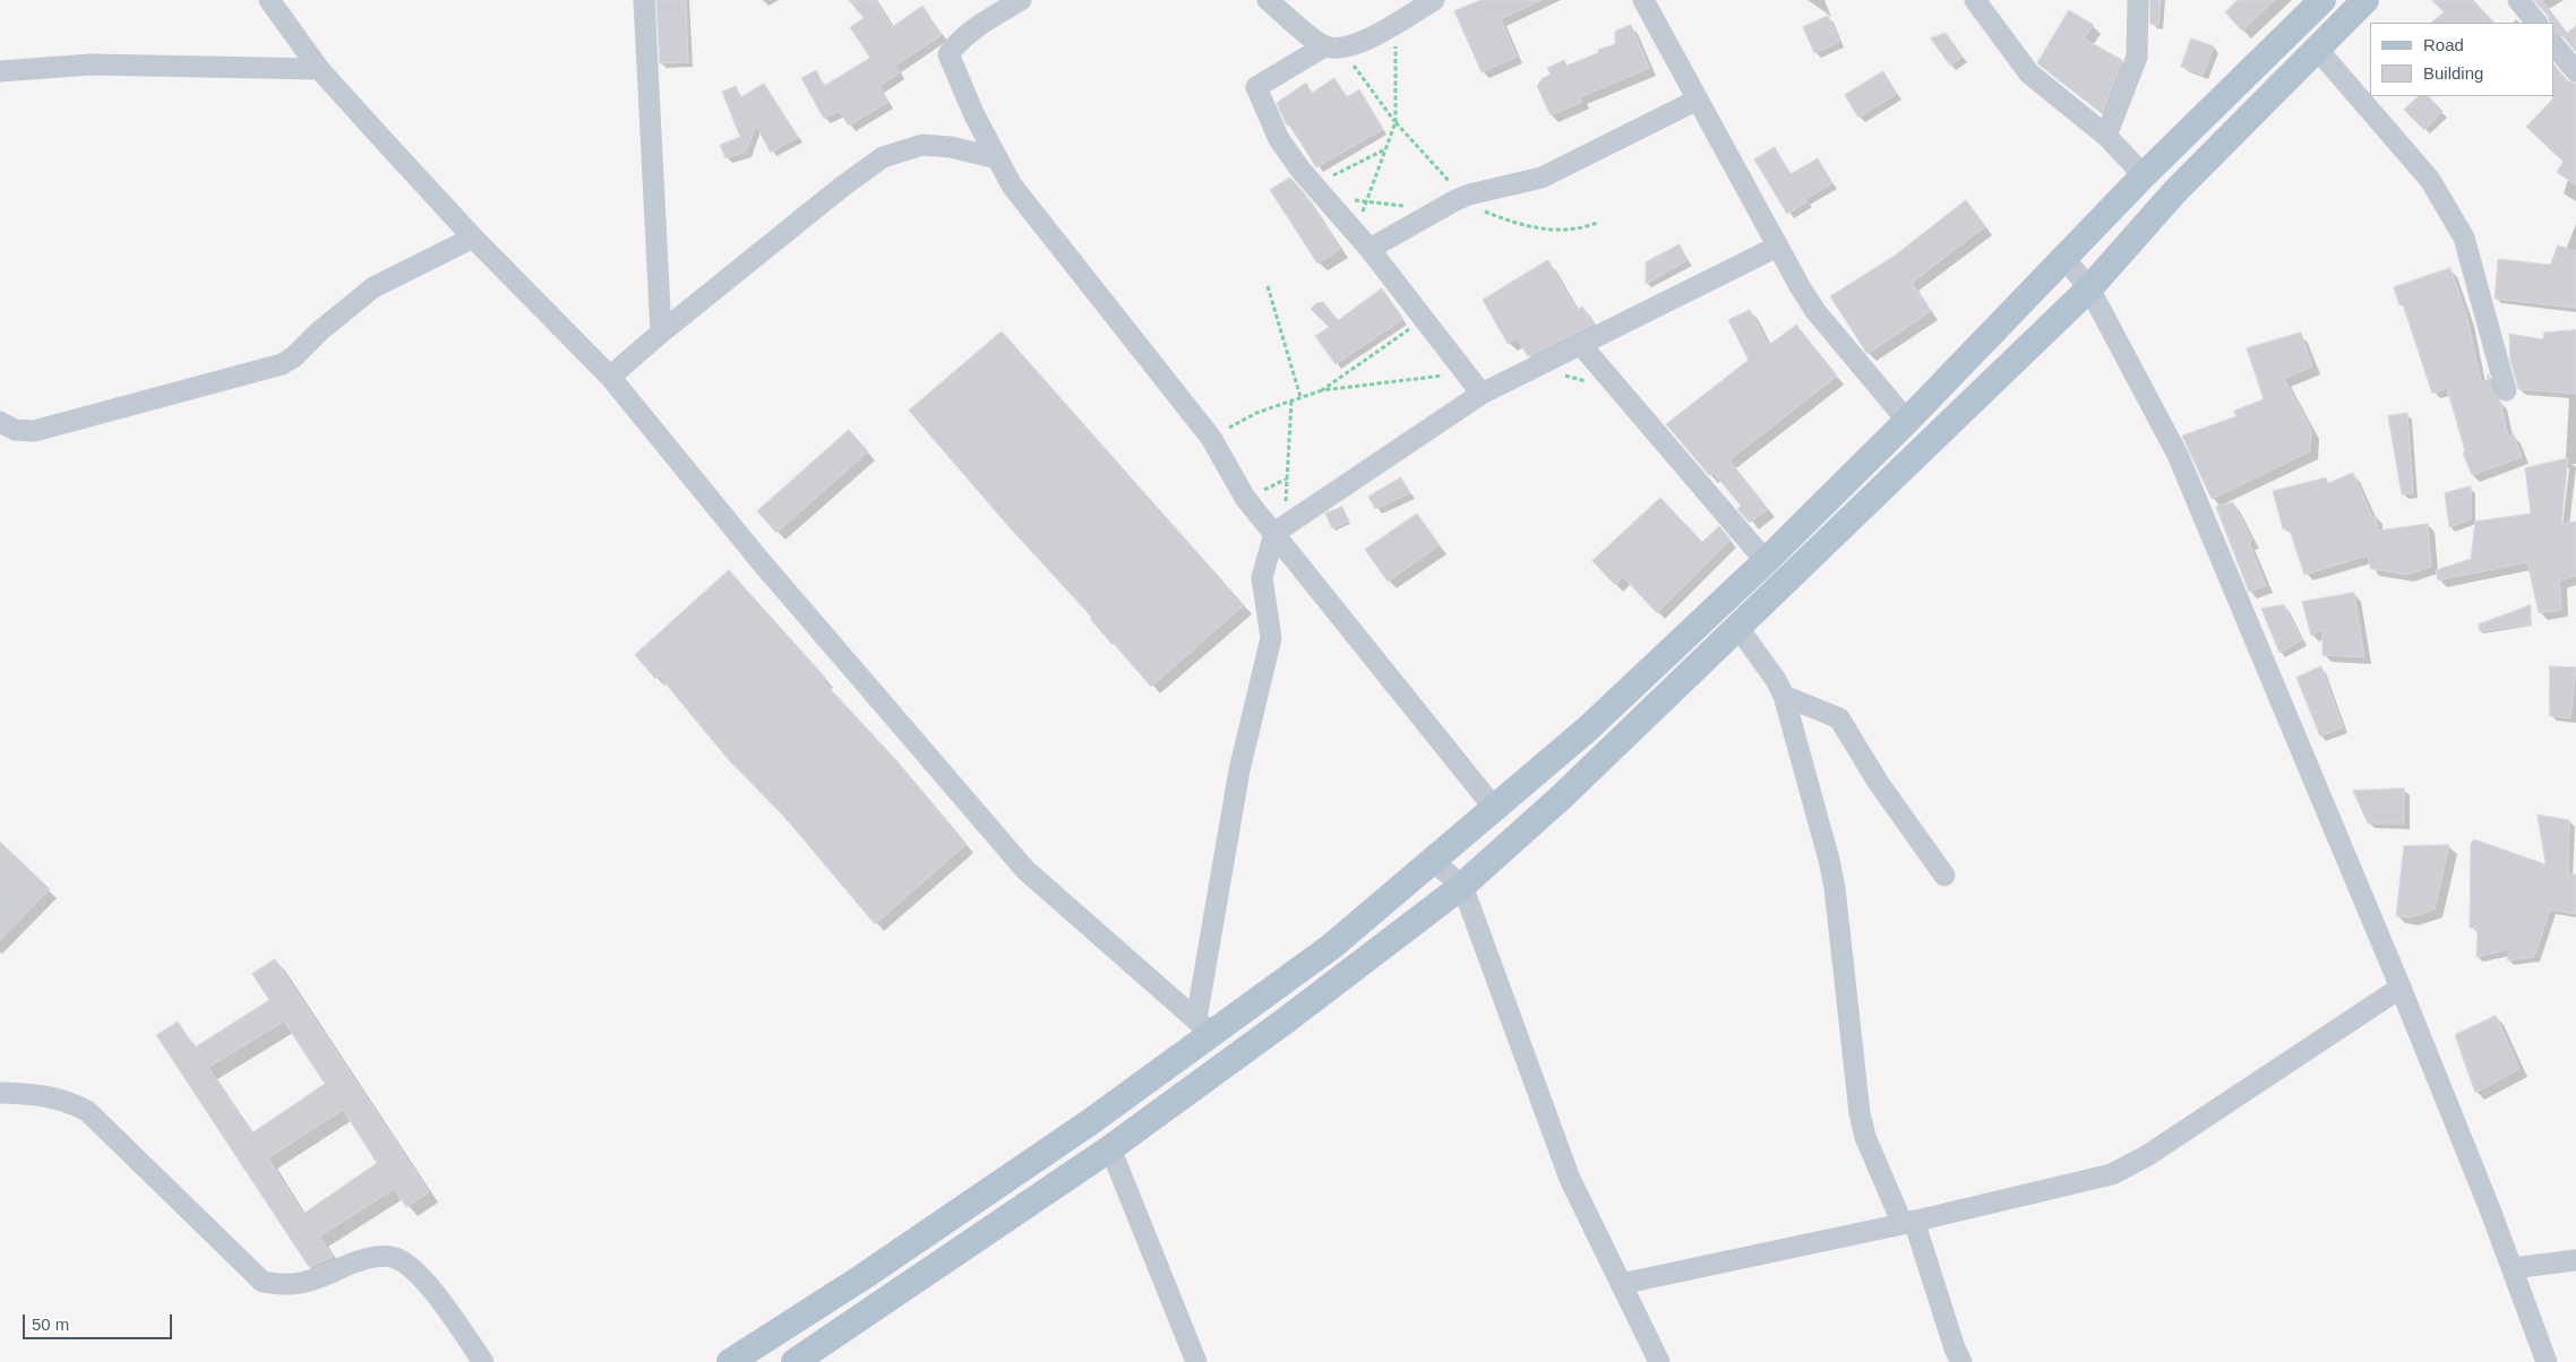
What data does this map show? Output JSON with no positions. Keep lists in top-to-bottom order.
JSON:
{
  "legend": ["Road", "Building"],
  "scale_bar": "50 m"
}
